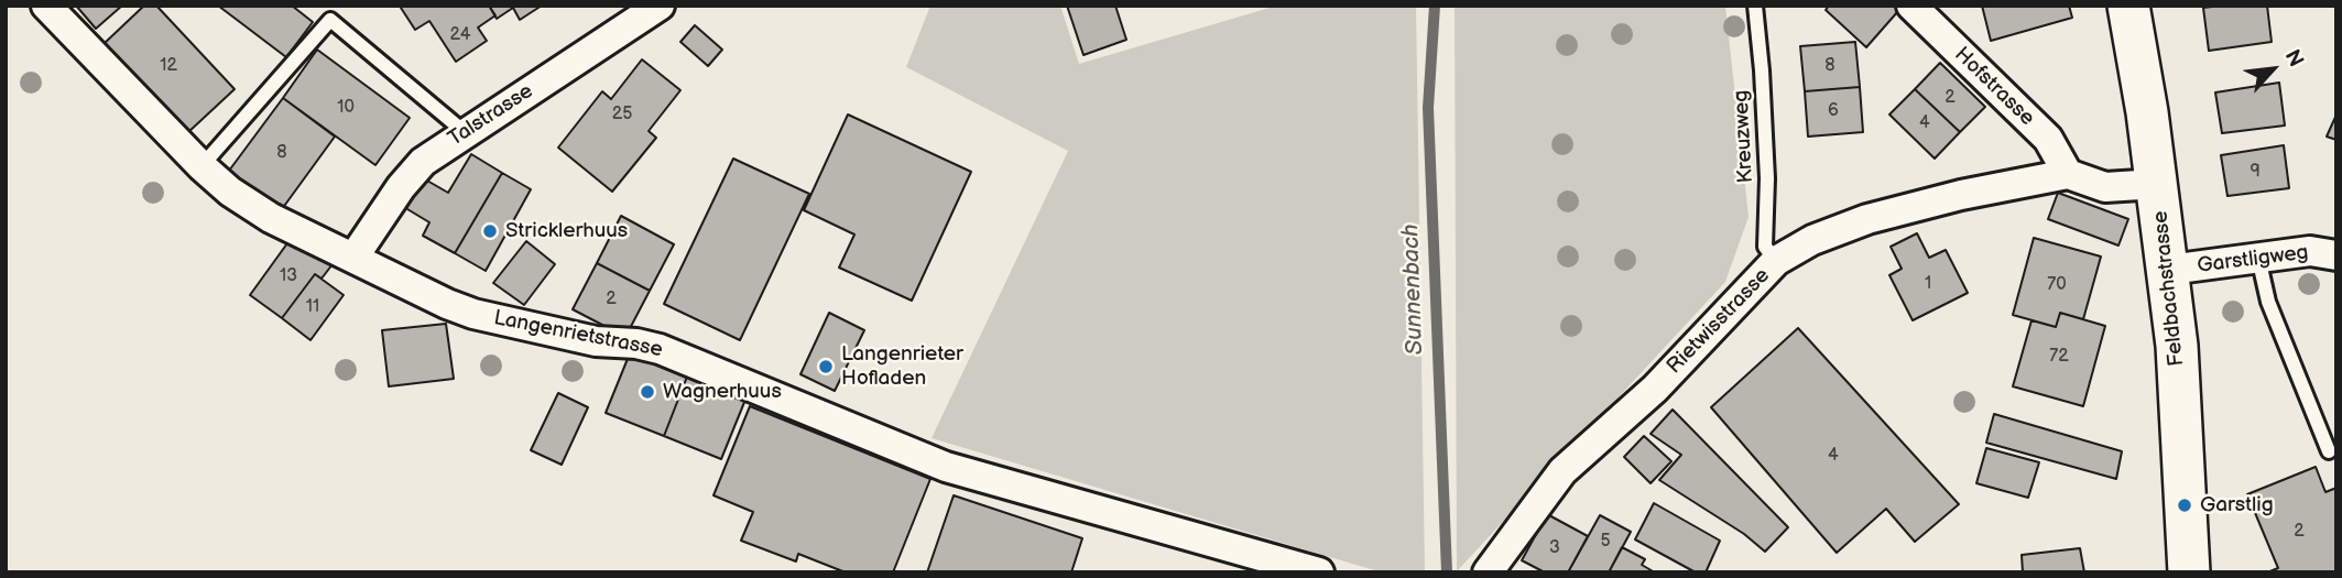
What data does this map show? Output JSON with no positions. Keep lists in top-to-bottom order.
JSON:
{
  "streets": {
    "main road": ["Feldbachstrasse"],
    "street": [
      "Hofstrasse",
      "Talstrasse",
      "Garstligweg",
      "Rietwisstrasse",
      "Langenrietstrasse"
    ],
    "lane": ["Kreuzweg"]
  },
  "crossings": [
    ["Hofstrasse", "Rietwisstrasse"],
    ["Talstrasse", "Langenrietstrasse"],
    ["Kreuzweg", "Rietwisstrasse"],
    ["Garstligweg", "Feldbachstrasse"]
  ],
  "water": ["Sunnenbach"],
  "places": [
    "Stricklerhuus",
    "Langenrieter Hofladen",
    "Wagnerhuus",
    "Garstlig"
  ],
  "house_numbers": [
    "24",
    "12",
    "8",
    "2",
    "10",
    "6",
    "25",
    "4",
    "8",
    "9",
    "13",
    "1",
    "70",
    "2",
    "11",
    "72",
    "4",
    "2",
    "5",
    "3"
  ],
  "north": "top right"
}
